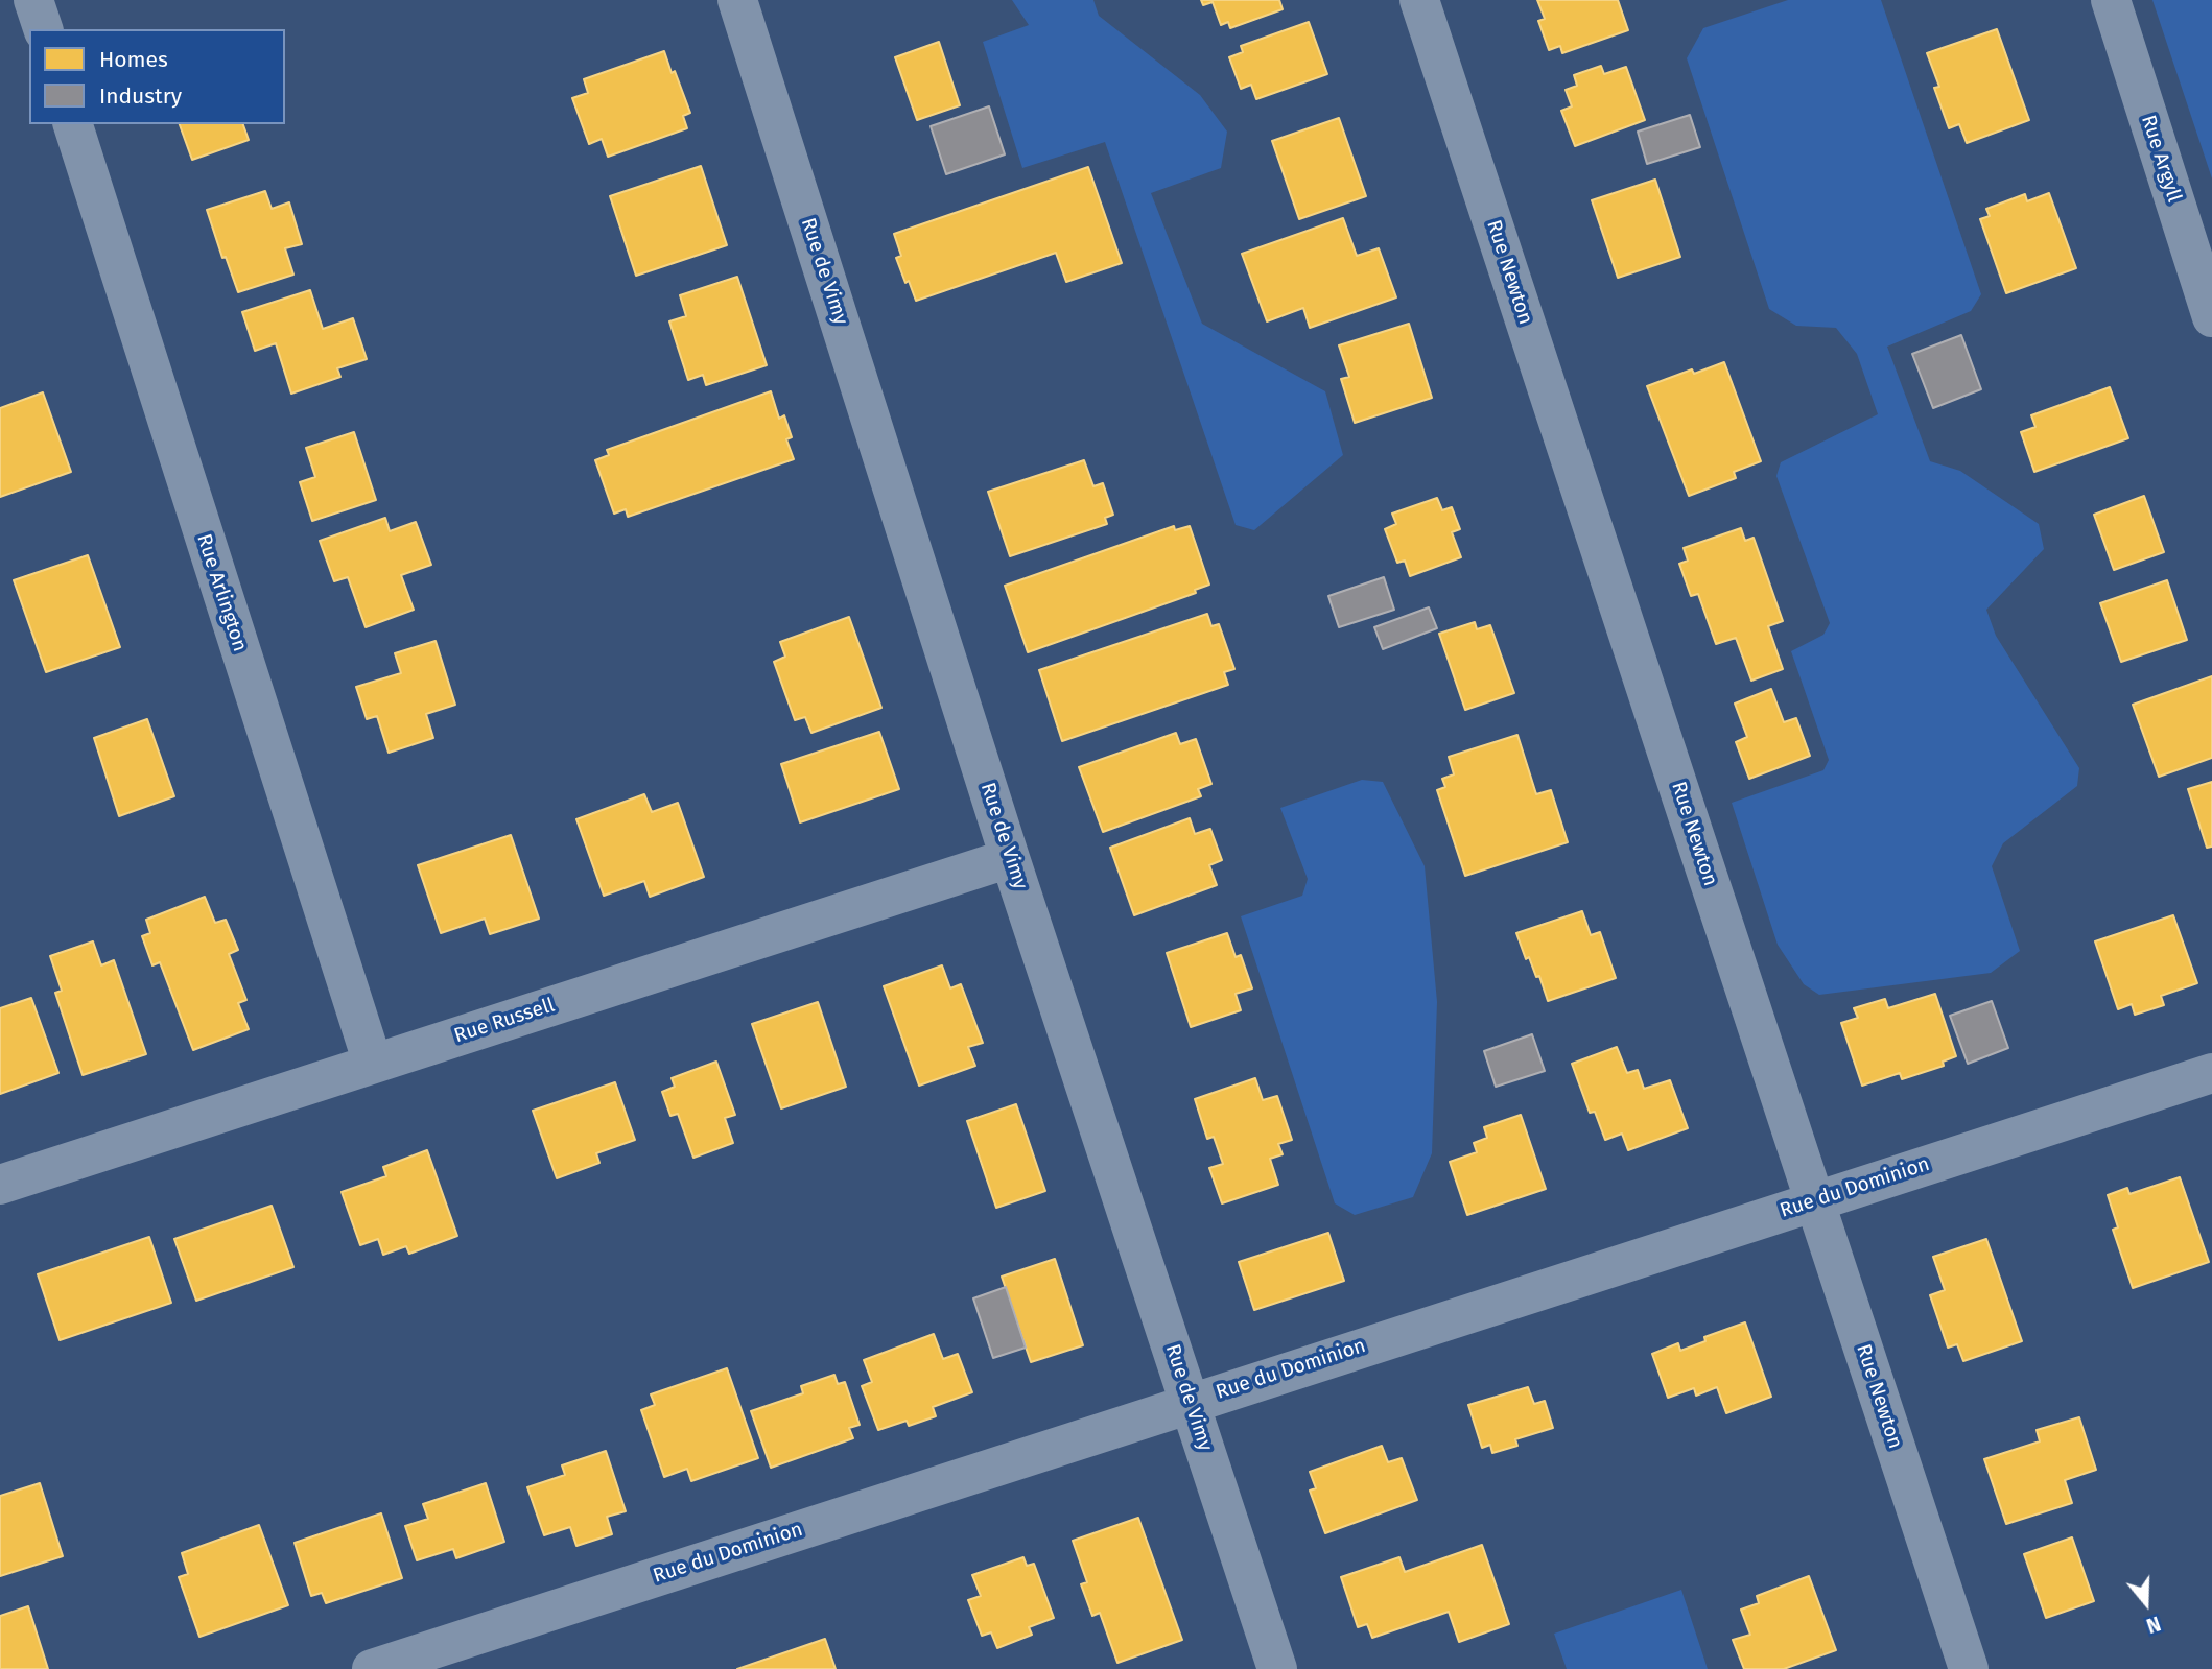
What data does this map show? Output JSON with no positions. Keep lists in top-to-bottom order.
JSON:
{
  "streets": {
    "street": [
      "Rue Argyll",
      "Rue de Vimy",
      "Rue Newton",
      "Rue Arlington",
      "Rue Russell",
      "Rue du Dominion"
    ]
  },
  "crossings": [
    ["Rue de Vimy", "Rue Russell"],
    ["Rue de Vimy", "Rue du Dominion"],
    ["Rue Newton", "Rue du Dominion"],
    ["Rue Arlington", "Rue Russell"]
  ],
  "legend": ["Homes", "Industry"],
  "north": "bottom"
}
